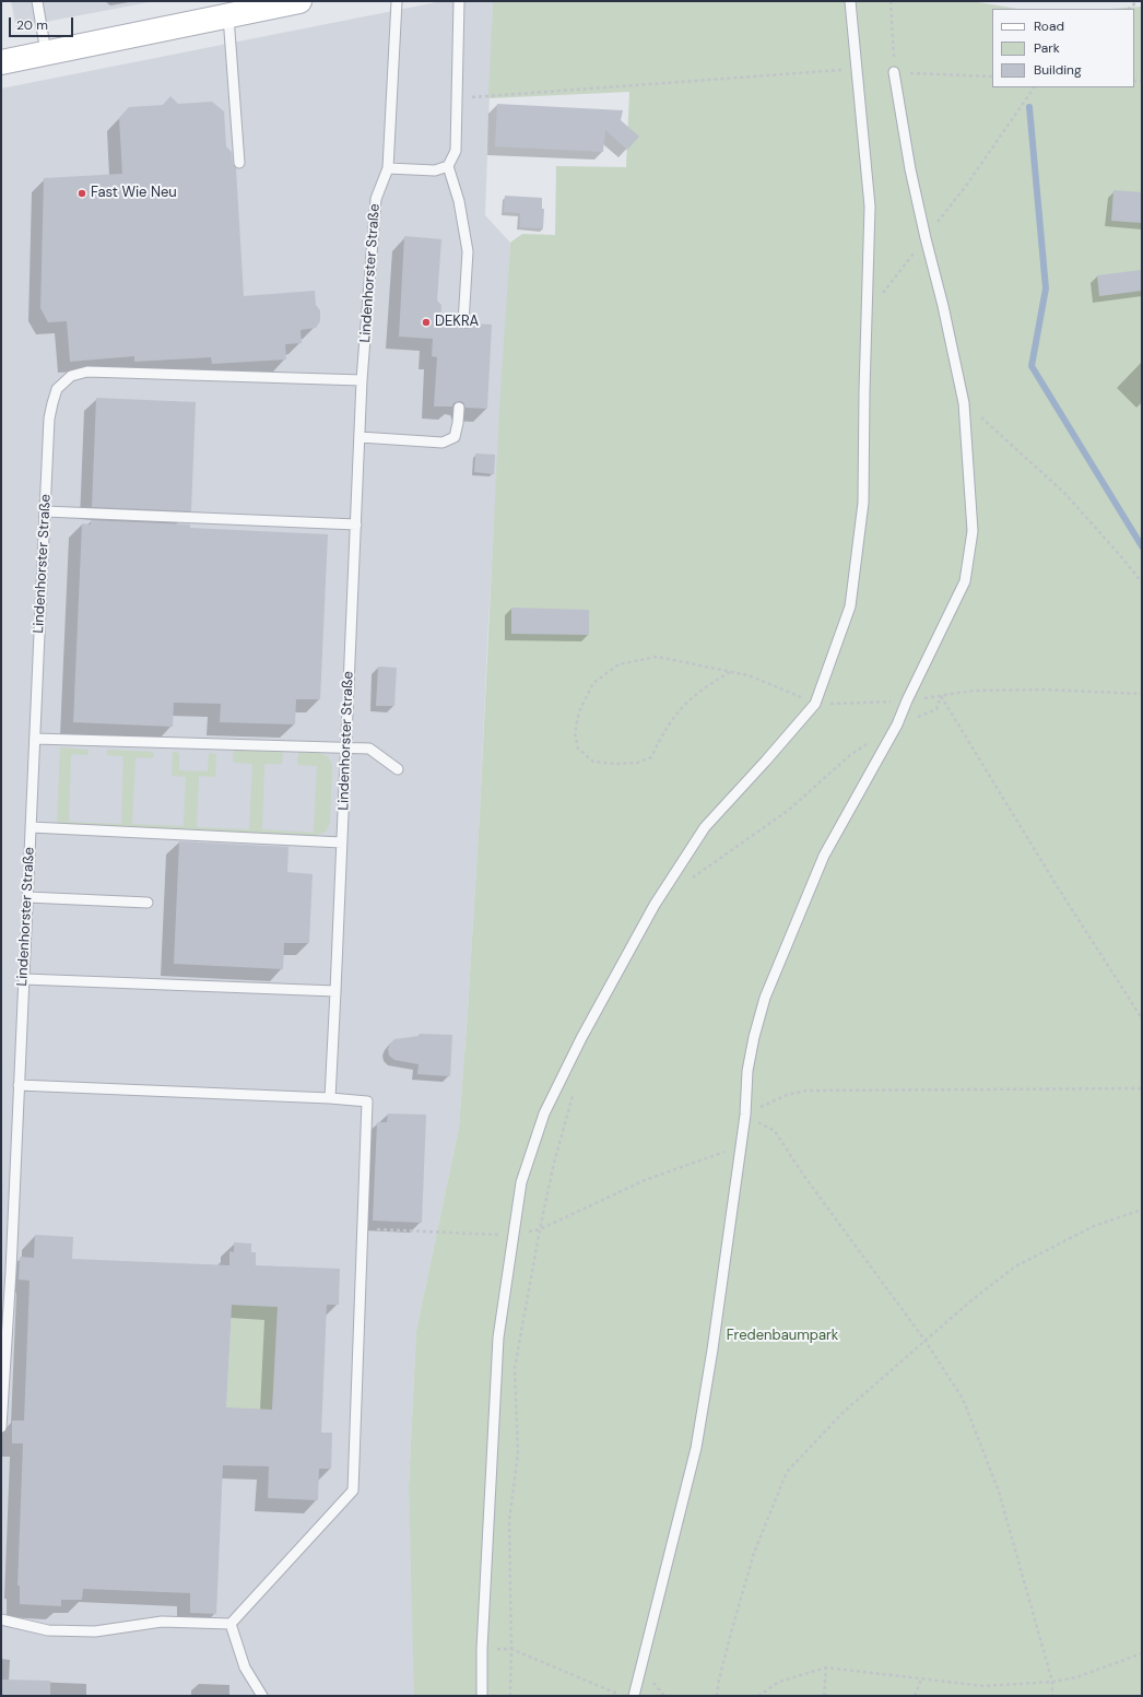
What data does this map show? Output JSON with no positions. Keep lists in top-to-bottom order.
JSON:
{
  "streets": {
    "lane": ["Lindenhorster Straße"]
  },
  "parks": ["Fredenbaumpark"],
  "places": ["Fast Wie Neu", "DEKRA"],
  "legend": ["Road", "Park", "Building"],
  "scale_bar": "20 m"
}
